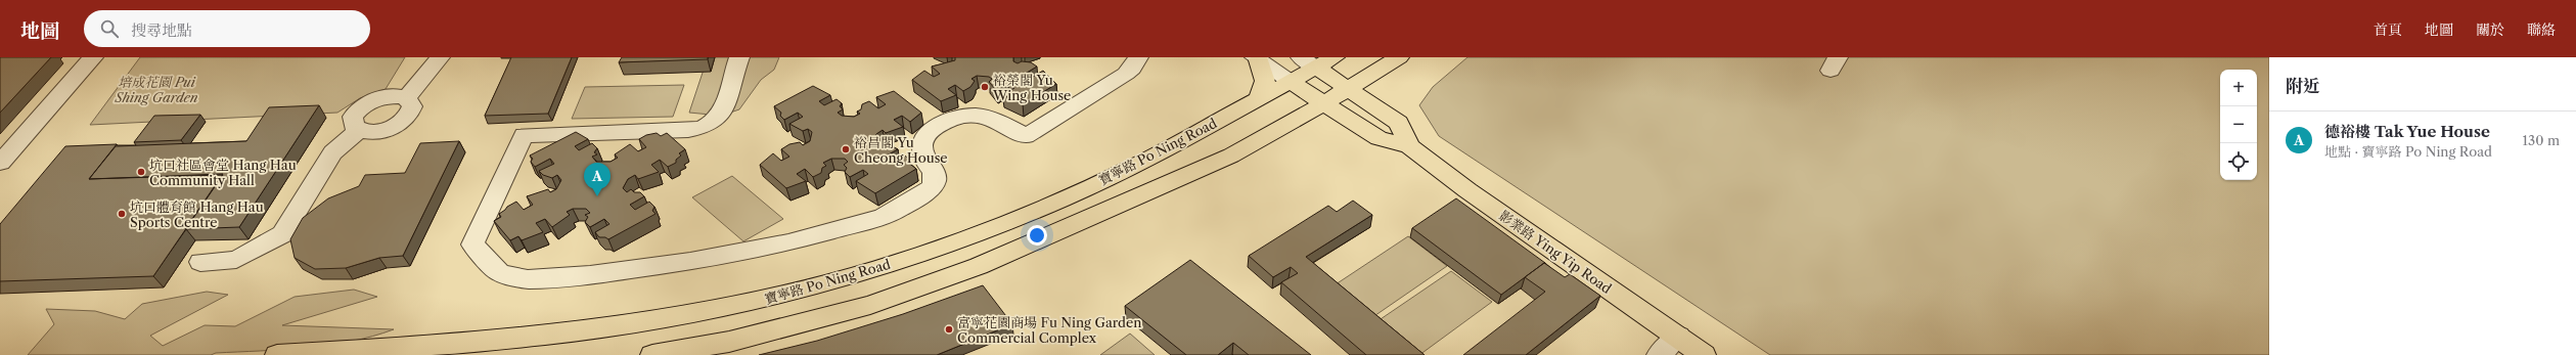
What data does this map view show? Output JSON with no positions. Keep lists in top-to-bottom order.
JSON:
{
  "streets": {
    "main road": ["寶寧路 Po Ning Road", "影業路 Ying Yip Road"]
  },
  "crossings": [
    ["寶寧路 Po Ning Road", "影業路 Ying Yip Road"]
  ],
  "parks": ["培成花園 Pui Shing Garden"],
  "places": [
    "裕榮閣 Yu Wing House",
    "裕昌閣 Yu Cheong House",
    "坑口社區會堂 Hang Hau Community Hall",
    "坑口體育館 Hang Hau Sports Centre",
    "富寧花園商場 Fu Ning Garden Commercial Complex"
  ],
  "page": {
    "header": "地圖",
    "search": "搜尋地點",
    "nav": [
      "首頁",
      "地圖",
      "關於",
      "聯絡"
    ],
    "heading": "附近",
    "map_buttons": ["+", "−"],
    "list": [
      {
        "mark": "A",
        "name": "德裕樓 Tak Yue House",
        "note": "地點 · 寶寧路 Po Ning Road",
        "value": "130 m"
      }
    ],
    "pins": "A"
  }
}
